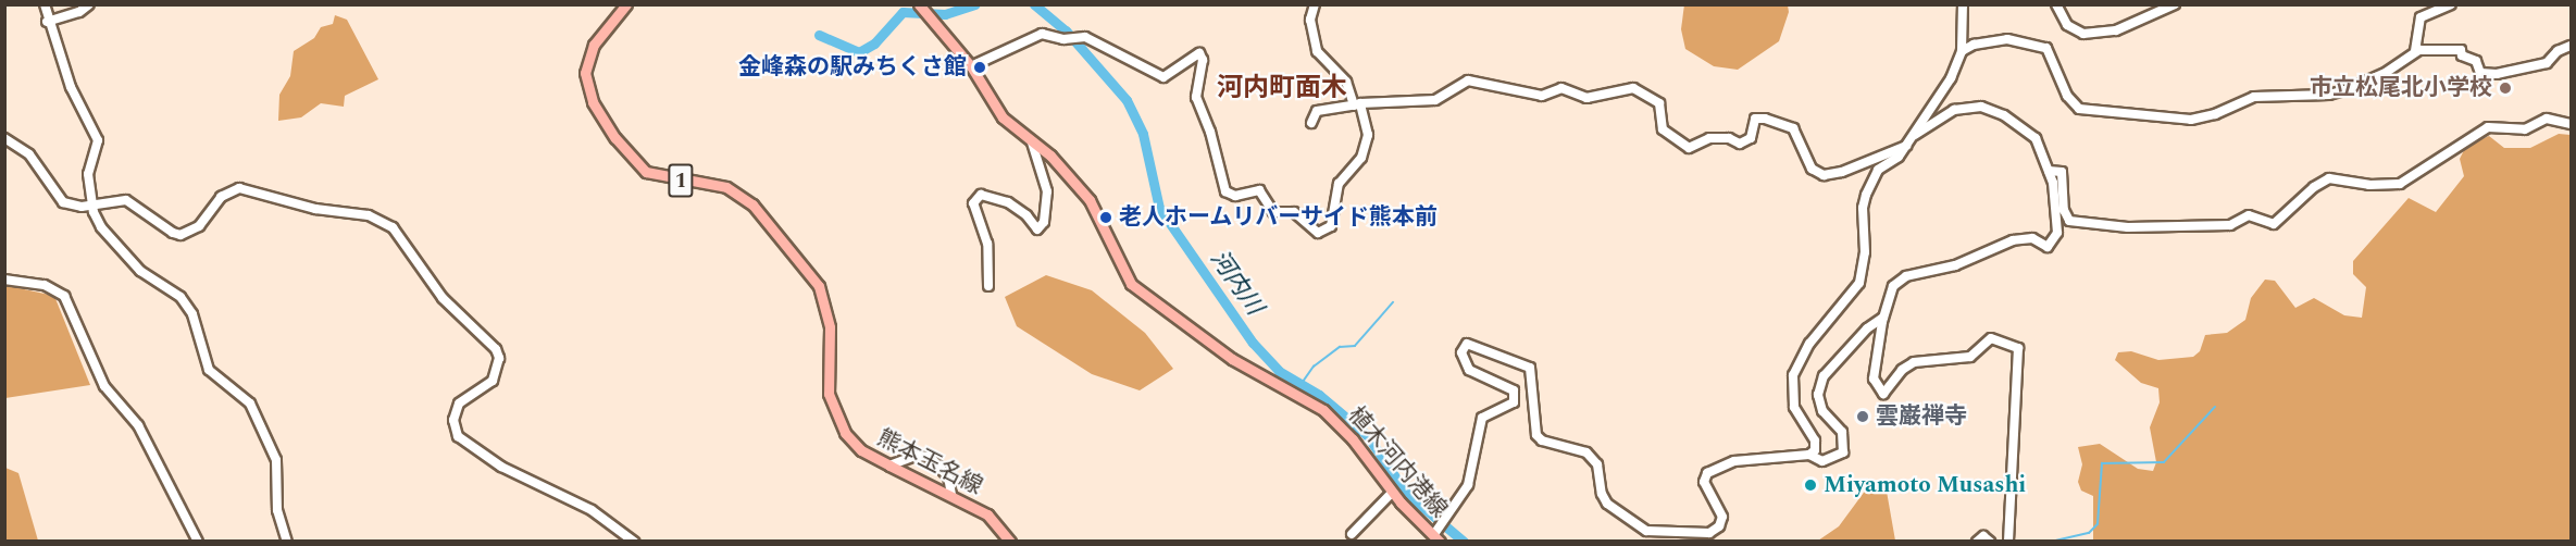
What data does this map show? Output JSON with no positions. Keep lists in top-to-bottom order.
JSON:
{
  "streets": {
    "main road": ["1", "熊本玉名線", "植木河内港線"]
  },
  "districts": ["河内町面木"],
  "water": ["河内川"],
  "places": [
    "金峰森の駅みちくさ館",
    "市立松尾北小学校",
    "老人ホームリバーサイド熊本前",
    "雲巌禅寺",
    "Miyamoto Musashi"
  ]
}
